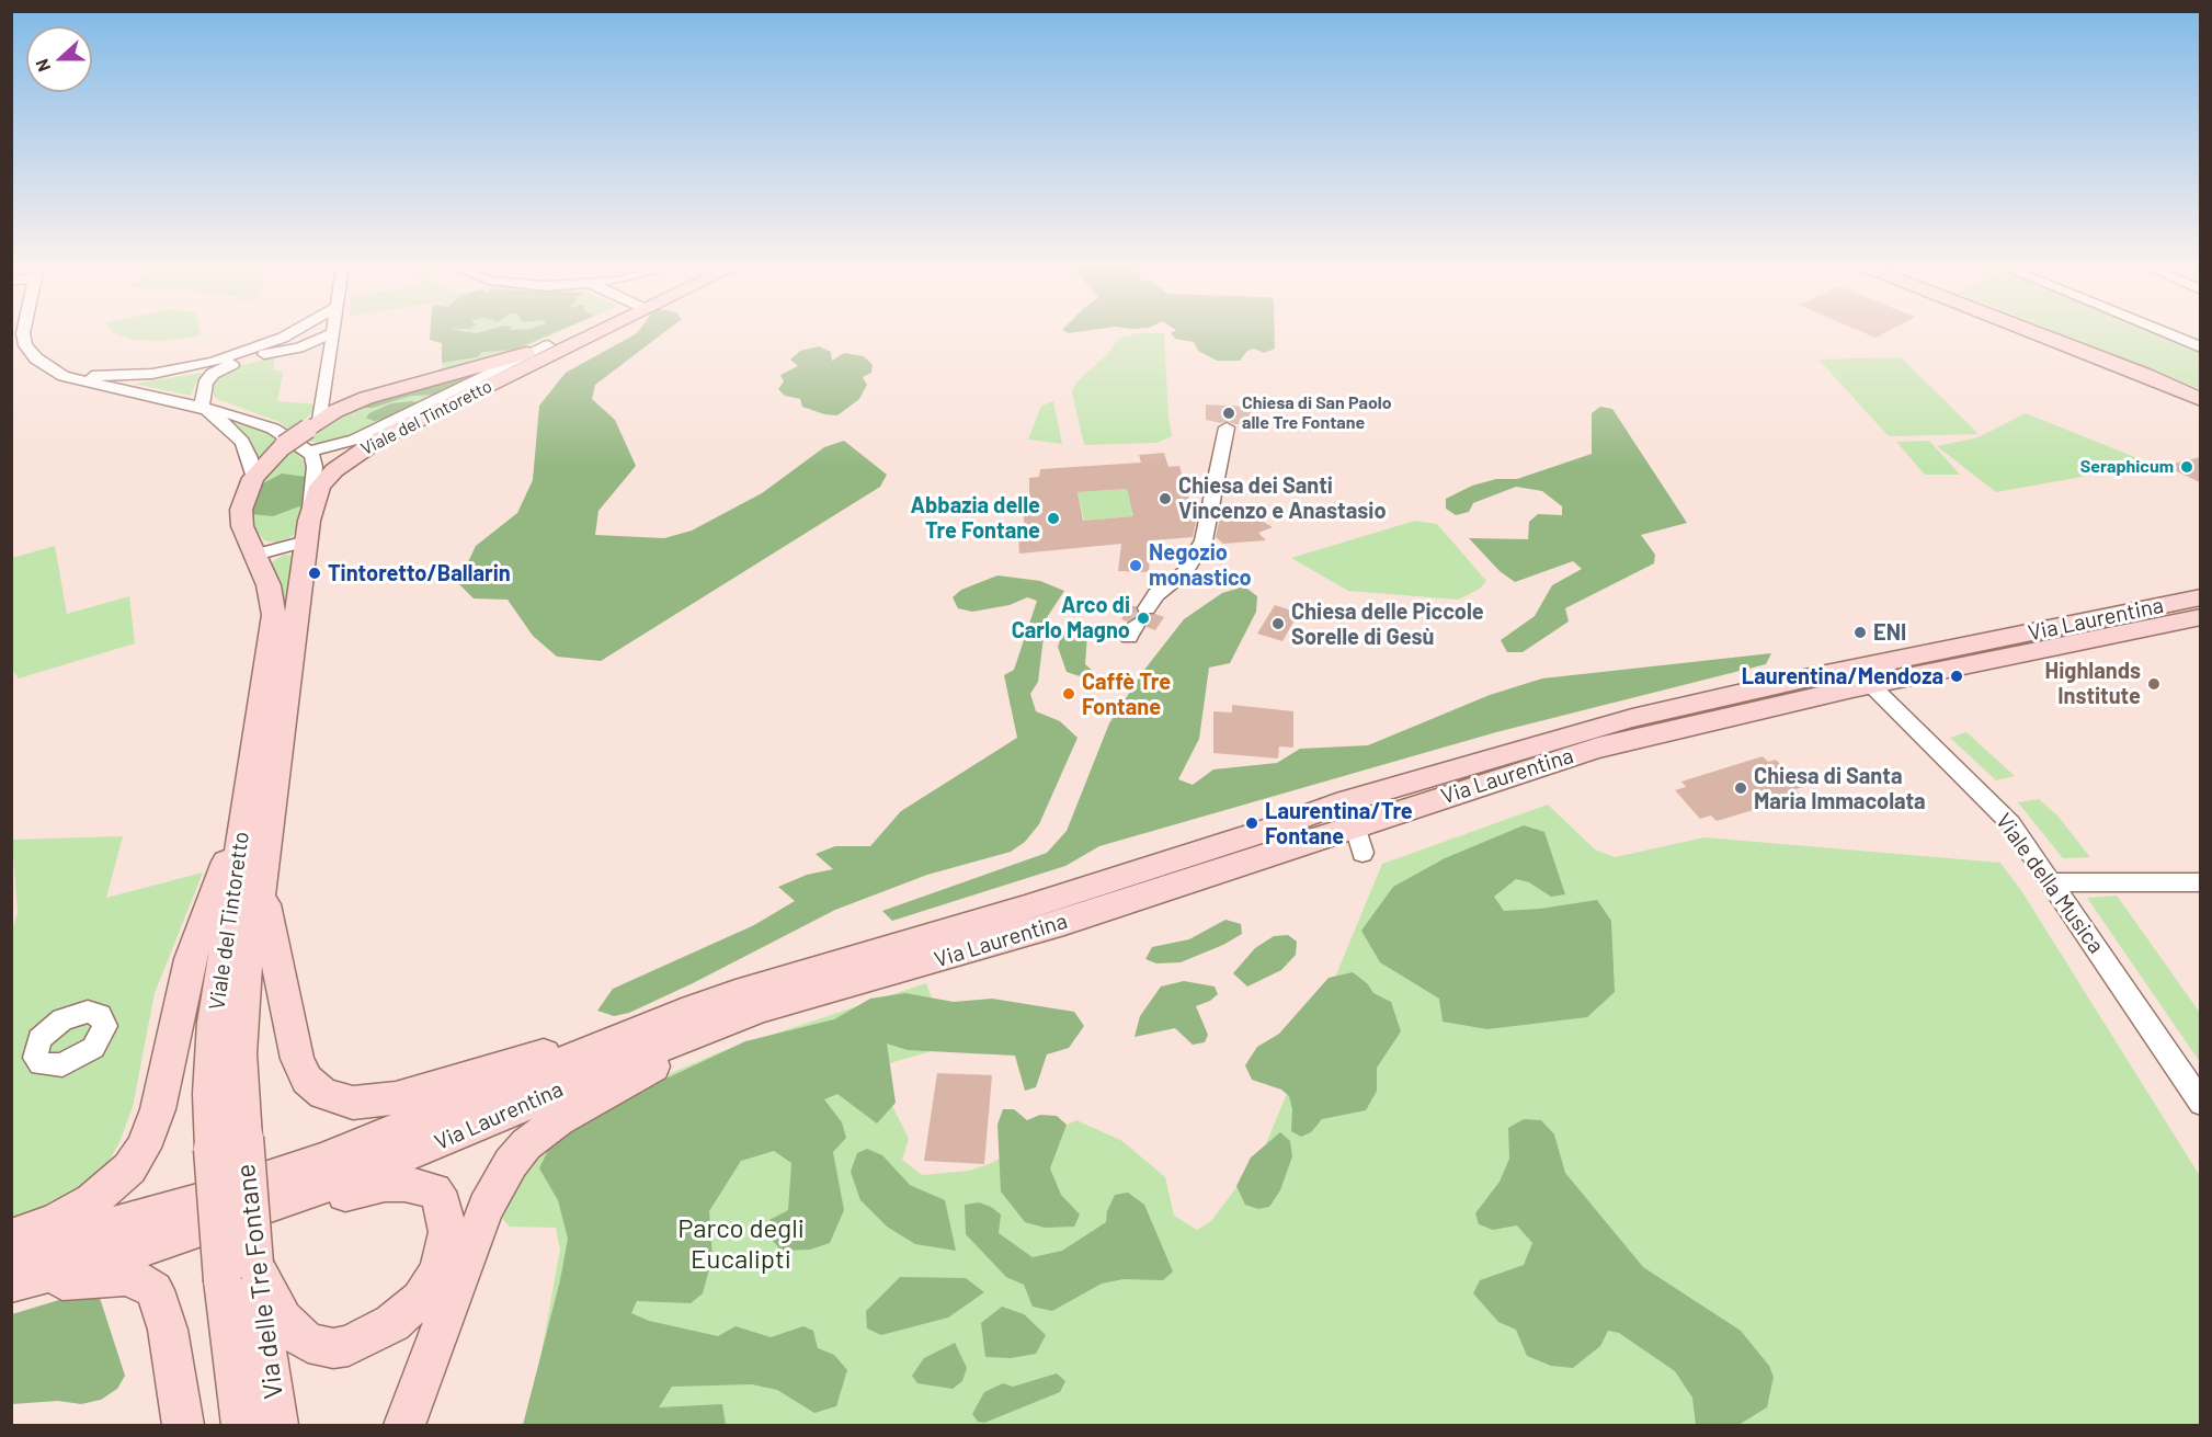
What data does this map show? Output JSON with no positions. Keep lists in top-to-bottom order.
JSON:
{
  "streets": {
    "main road": ["Viale del Tintoretto", "Via Laurentina", "Via delle Tre Fontane"],
    "street": ["Viale della Musica"]
  },
  "crossings": [
    ["Viale del Tintoretto", "Via delle Tre Fontane"],
    ["Via Laurentina", "Viale della Musica"]
  ],
  "parks": ["Parco degli Eucalipti"],
  "places": [
    "Chiesa di San Paolo alle Tre Fontane",
    "Seraphicum",
    "Chiesa dei Santi Vincenzo e Anastasio",
    "Abbazia delle Tre Fontane",
    "Negozio monastico",
    "Tintoretto/Ballarin",
    "Arco di Carlo Magno",
    "Chiesa delle Piccole Sorelle di Gesù",
    "ENI",
    "Laurentina/Mendoza",
    "Highlands Institute",
    "Caffè Tre Fontane",
    "Chiesa di Santa Maria Immacolata",
    "Laurentina/Tre Fontane"
  ],
  "north": "left"
}
